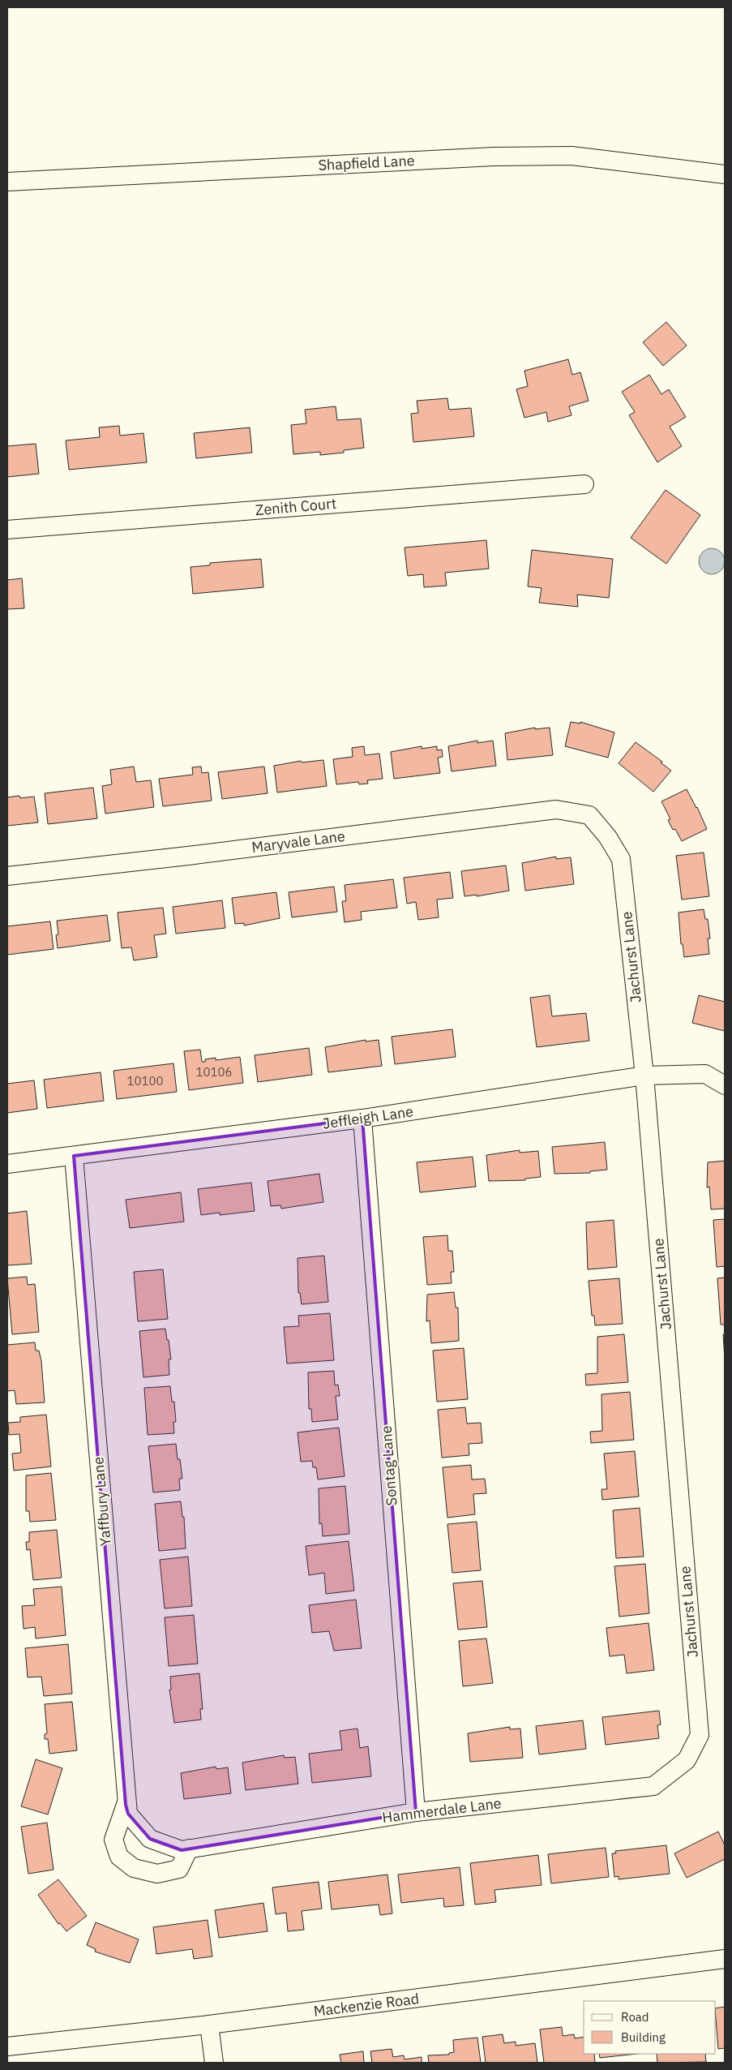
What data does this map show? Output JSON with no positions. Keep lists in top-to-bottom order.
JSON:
{
  "streets": {
    "street": [
      "Shapfield Lane",
      "Zenith Court",
      "Maryvale Lane",
      "Jachurst Lane",
      "Jeffleigh Lane",
      "Sontag Lane",
      "Yaffbury Lane",
      "Hammerdale Lane",
      "Mackenzie Road"
    ]
  },
  "crossings": [
    ["Maryvale Lane", "Jachurst Lane"],
    ["Jachurst Lane", "Jeffleigh Lane"],
    ["Jachurst Lane", "Hammerdale Lane"],
    ["Jeffleigh Lane", "Sontag Lane"],
    ["Jeffleigh Lane", "Yaffbury Lane"],
    ["Sontag Lane", "Hammerdale Lane"],
    ["Yaffbury Lane", "Hammerdale Lane"]
  ],
  "house_numbers": ["10106", "10100"],
  "legend": ["Road", "Building"]
}
